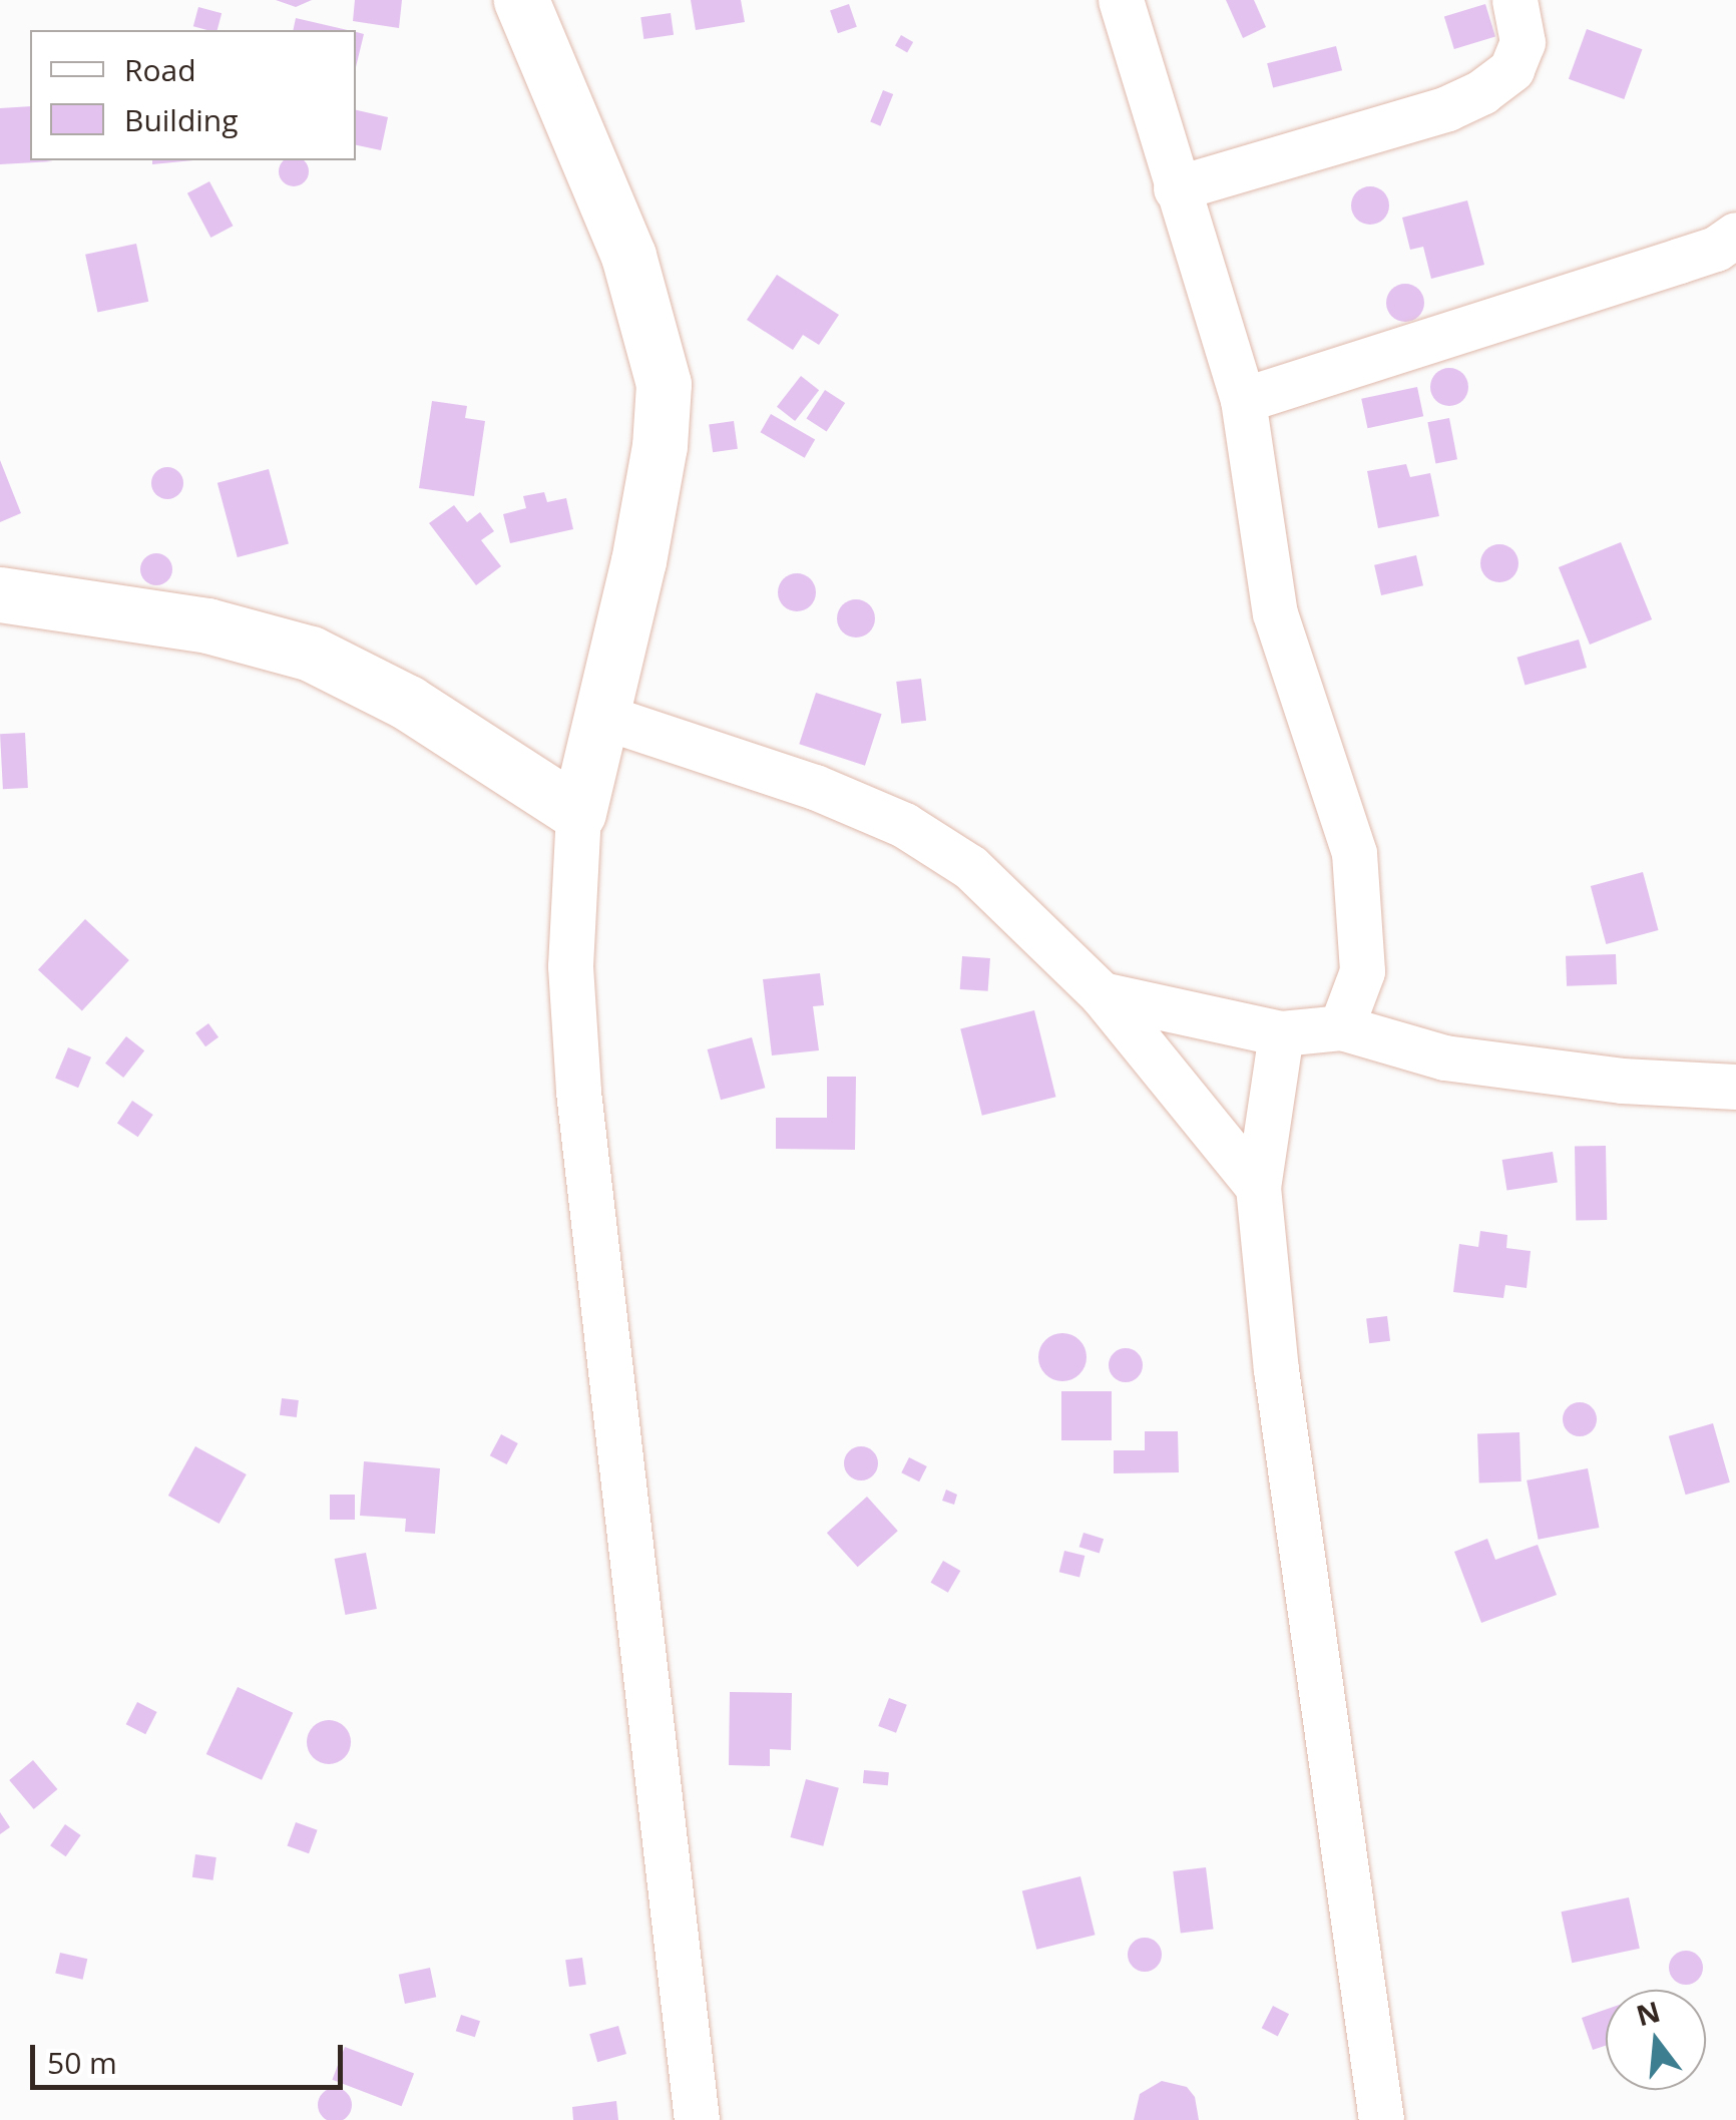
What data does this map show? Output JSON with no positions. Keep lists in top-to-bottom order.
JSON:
{
  "legend": ["Road", "Building"],
  "scale_bar": "50 m",
  "north": "top"
}
